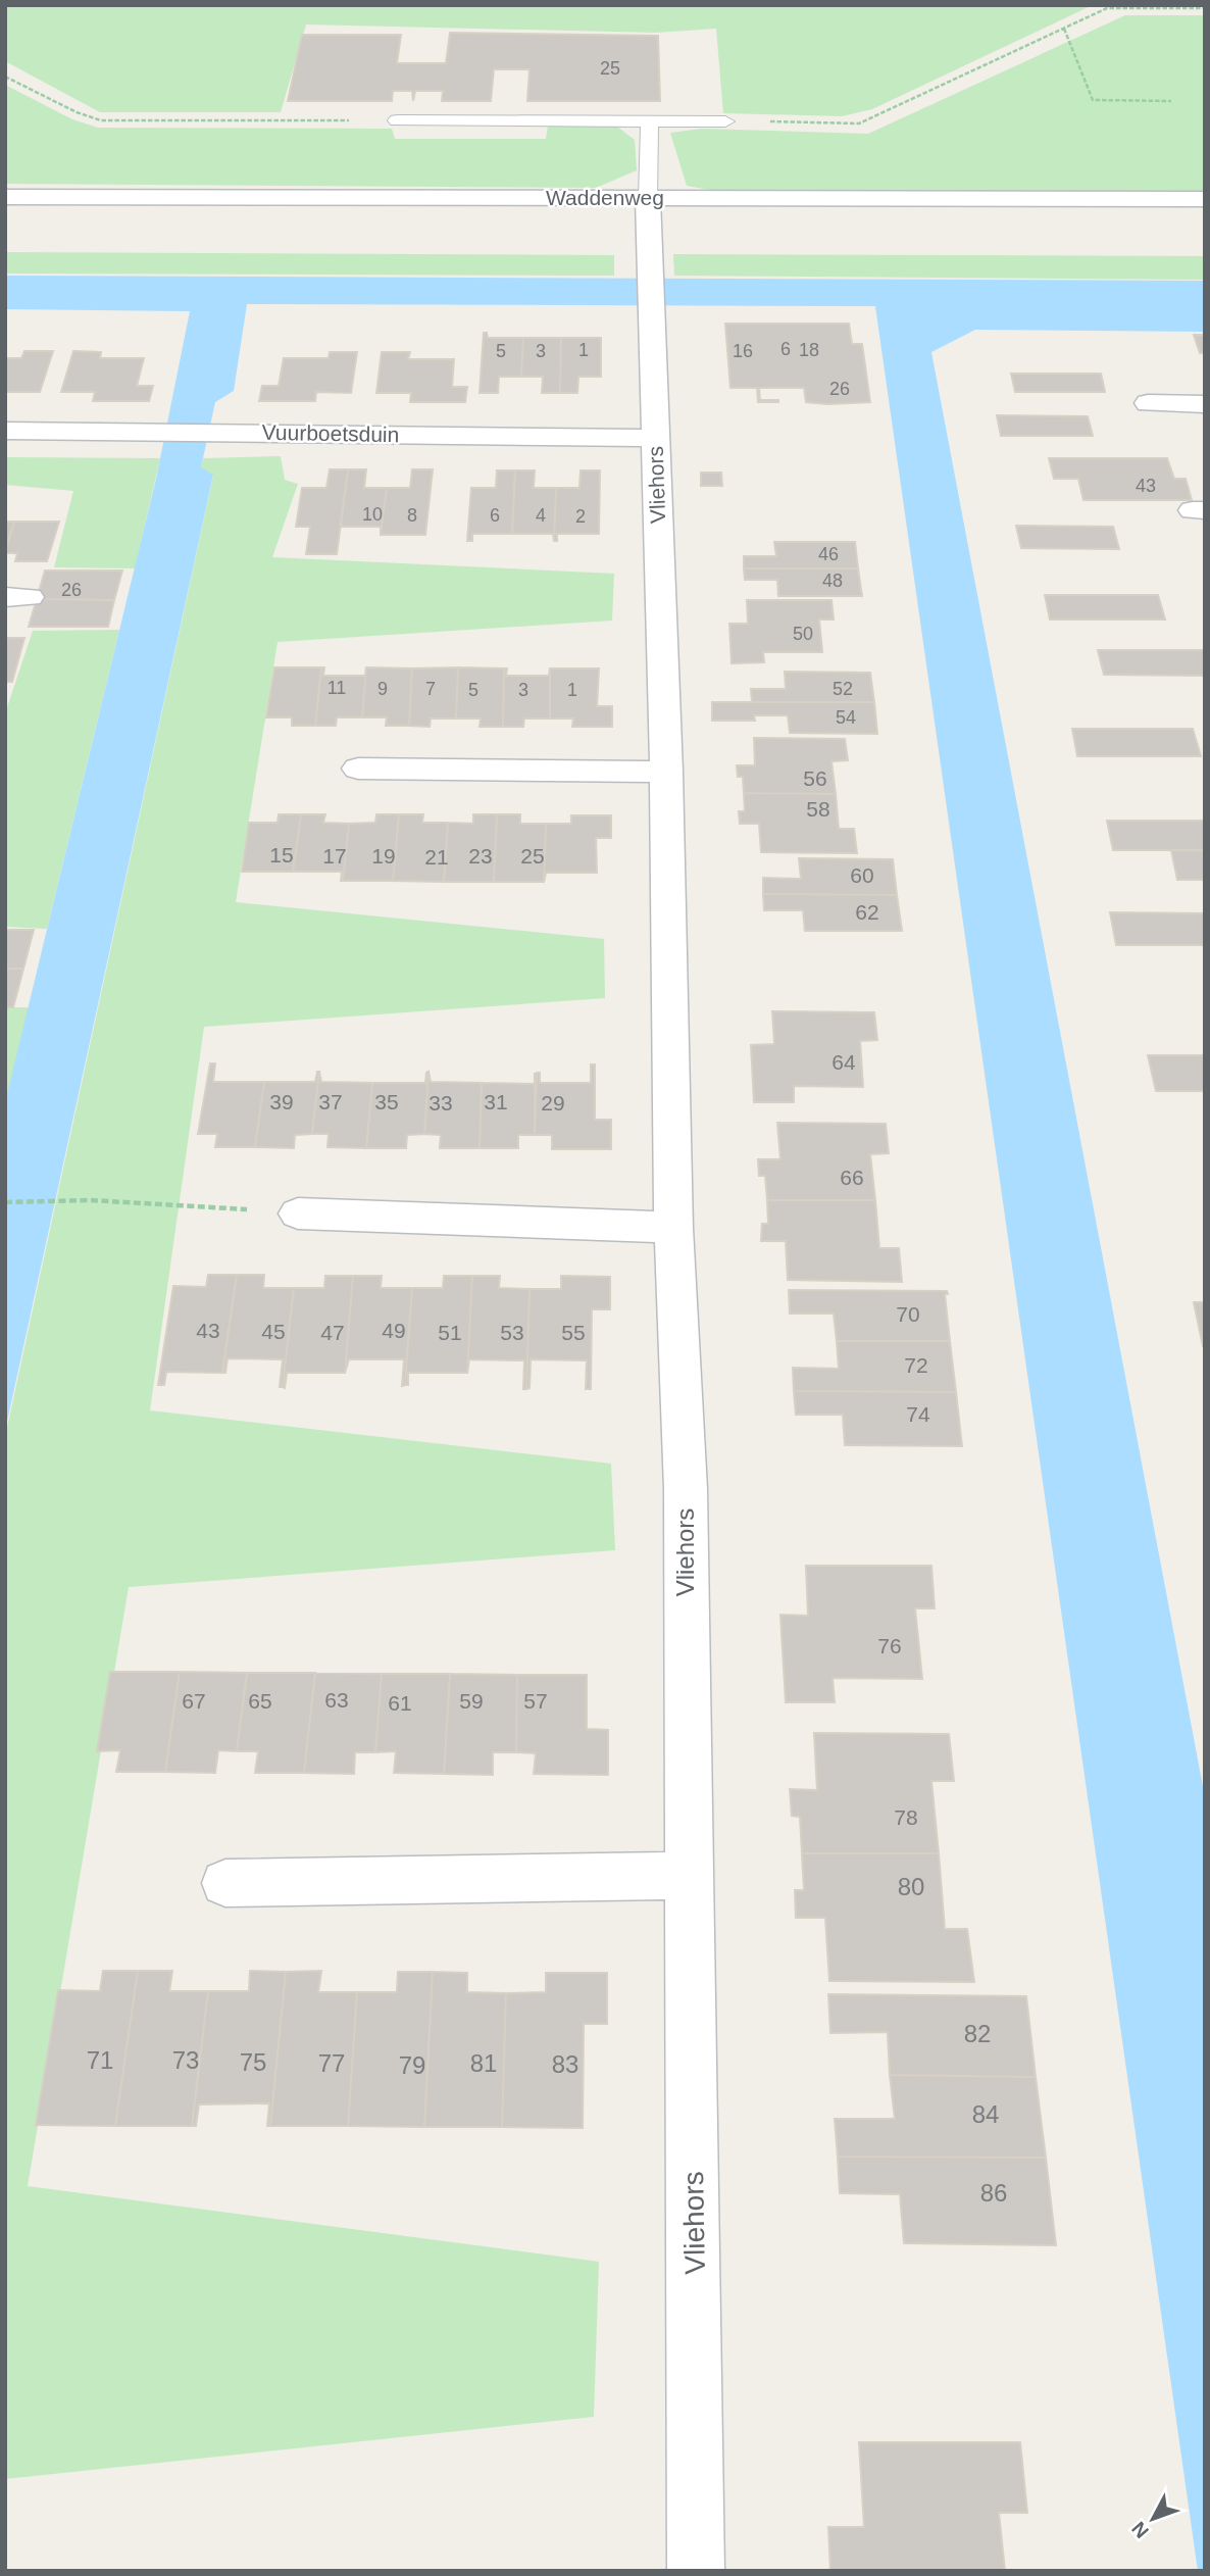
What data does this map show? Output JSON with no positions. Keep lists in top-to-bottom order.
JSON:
{
  "streets": {
    "street": ["Waddenweg", "Vuurboetsduin", "Vliehors"]
  },
  "crossings": [
    ["Waddenweg", "Vliehors"],
    ["Vuurboetsduin", "Vliehors"]
  ],
  "house_numbers": [
    "25",
    "6",
    "1",
    "18",
    "5",
    "3",
    "16",
    "26",
    "43",
    "10",
    "8",
    "6",
    "4",
    "2",
    "46",
    "48",
    "26",
    "50",
    "11",
    "9",
    "7",
    "52",
    "5",
    "3",
    "1",
    "54",
    "56",
    "58",
    "15",
    "17",
    "19",
    "23",
    "25",
    "21",
    "60",
    "62",
    "64",
    "39",
    "37",
    "35",
    "31",
    "33",
    "29",
    "66",
    "70",
    "43",
    "49",
    "45",
    "47",
    "51",
    "53",
    "55",
    "72",
    "74",
    "76",
    "63",
    "67",
    "65",
    "59",
    "57",
    "61",
    "78",
    "80",
    "82",
    "71",
    "73",
    "75",
    "77",
    "81",
    "83",
    "79",
    "84",
    "86"
  ],
  "north": "bottom left"
}
